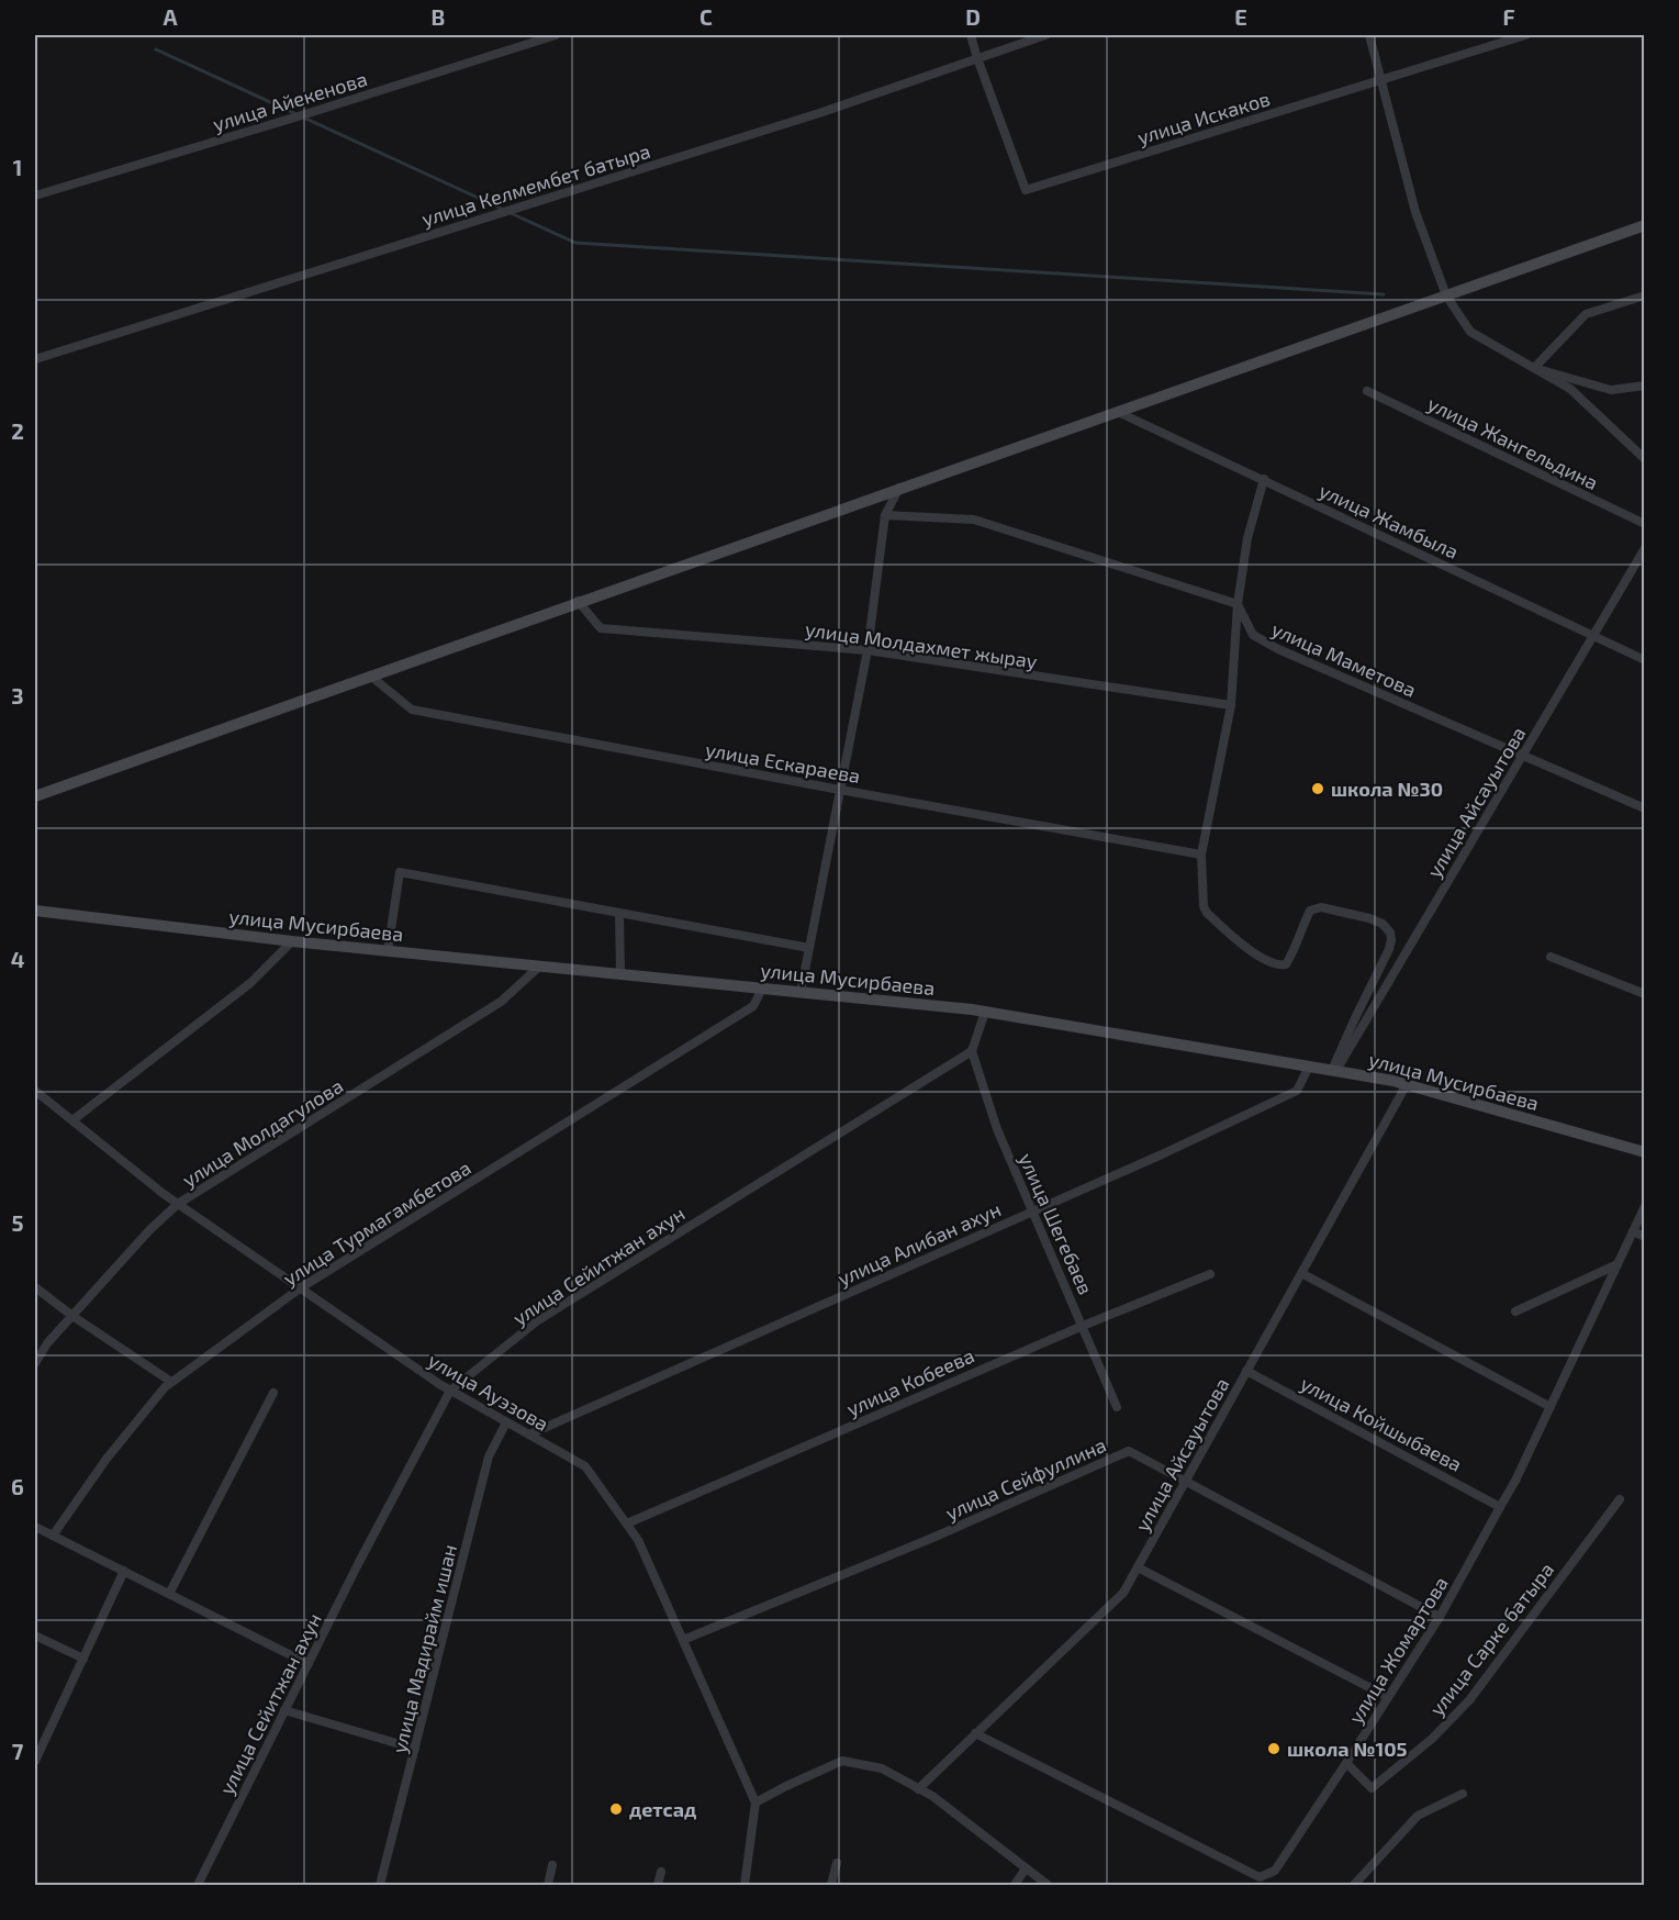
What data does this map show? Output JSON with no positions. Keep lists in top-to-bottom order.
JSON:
{
  "streets": {
    "main road": ["улица Мусирбаева"],
    "street": [
      "улица Айекенова",
      "улица Искаков",
      "улица Келмембет батыра",
      "улица Жангельдина",
      "улица Жамбыла",
      "улица Молдахмет жырау",
      "улица Маметова",
      "улица Ескараева",
      "улица Айсауытова",
      "улица Молдагулова",
      "улица Турмагамбетова",
      "улица Шегебаев",
      "улица Алибан ахун",
      "улица Сейитжан ахун",
      "улица Кобеева",
      "улица Ауэзова",
      "улица Койшыбаева",
      "улица Сейфуллина",
      "улица Сарке батыра",
      "улица Мадирайм ишан",
      "улица Жомартова"
    ]
  },
  "crossings": [
    ["улица Искаков", "улица Келмембет батыра"],
    ["улица Жамбыла", "улица Айсауытова"],
    ["улица Маметова", "улица Айсауытова"],
    ["улица Айсауытова", "улица Мусирбаева"],
    ["улица Айсауытова", "улица Койшыбаева"],
    ["улица Айсауытова", "улица Сейфуллина"],
    ["улица Айсауытова", "улица Жомартова"],
    ["улица Мусирбаева", "улица Молдагулова"],
    ["улица Мусирбаева", "улица Турмагамбетова"],
    ["улица Мусирбаева", "улица Алибан ахун"],
    ["улица Молдагулова", "улица Ауэзова"],
    ["улица Турмагамбетова", "улица Ауэзова"],
    ["улица Шегебаев", "улица Алибан ахун"],
    ["улица Шегебаев", "улица Сейитжан ахун"],
    ["улица Шегебаев", "улица Кобеева"],
    ["улица Алибан ахун", "улица Ауэзова"],
    ["улица Сейитжан ахун", "улица Ауэзова"],
    ["улица Кобеева", "улица Ауэзова"],
    ["улица Ауэзова", "улица Сейфуллина"],
    ["улица Ауэзова", "улица Мадирайм ишан"],
    ["улица Койшыбаева", "улица Жомартова"],
    ["улица Сейфуллина", "улица Жомартова"],
    ["улица Сарке батыра", "улица Жомартова"]
  ],
  "places": ["школа №30", "школа №105", "детсад"],
  "grid": {
    "columns": [
      "A",
      "B",
      "C",
      "D",
      "E",
      "F"
    ],
    "rows": [
      "1",
      "2",
      "3",
      "4",
      "5",
      "6",
      "7"
    ]
  }
}
